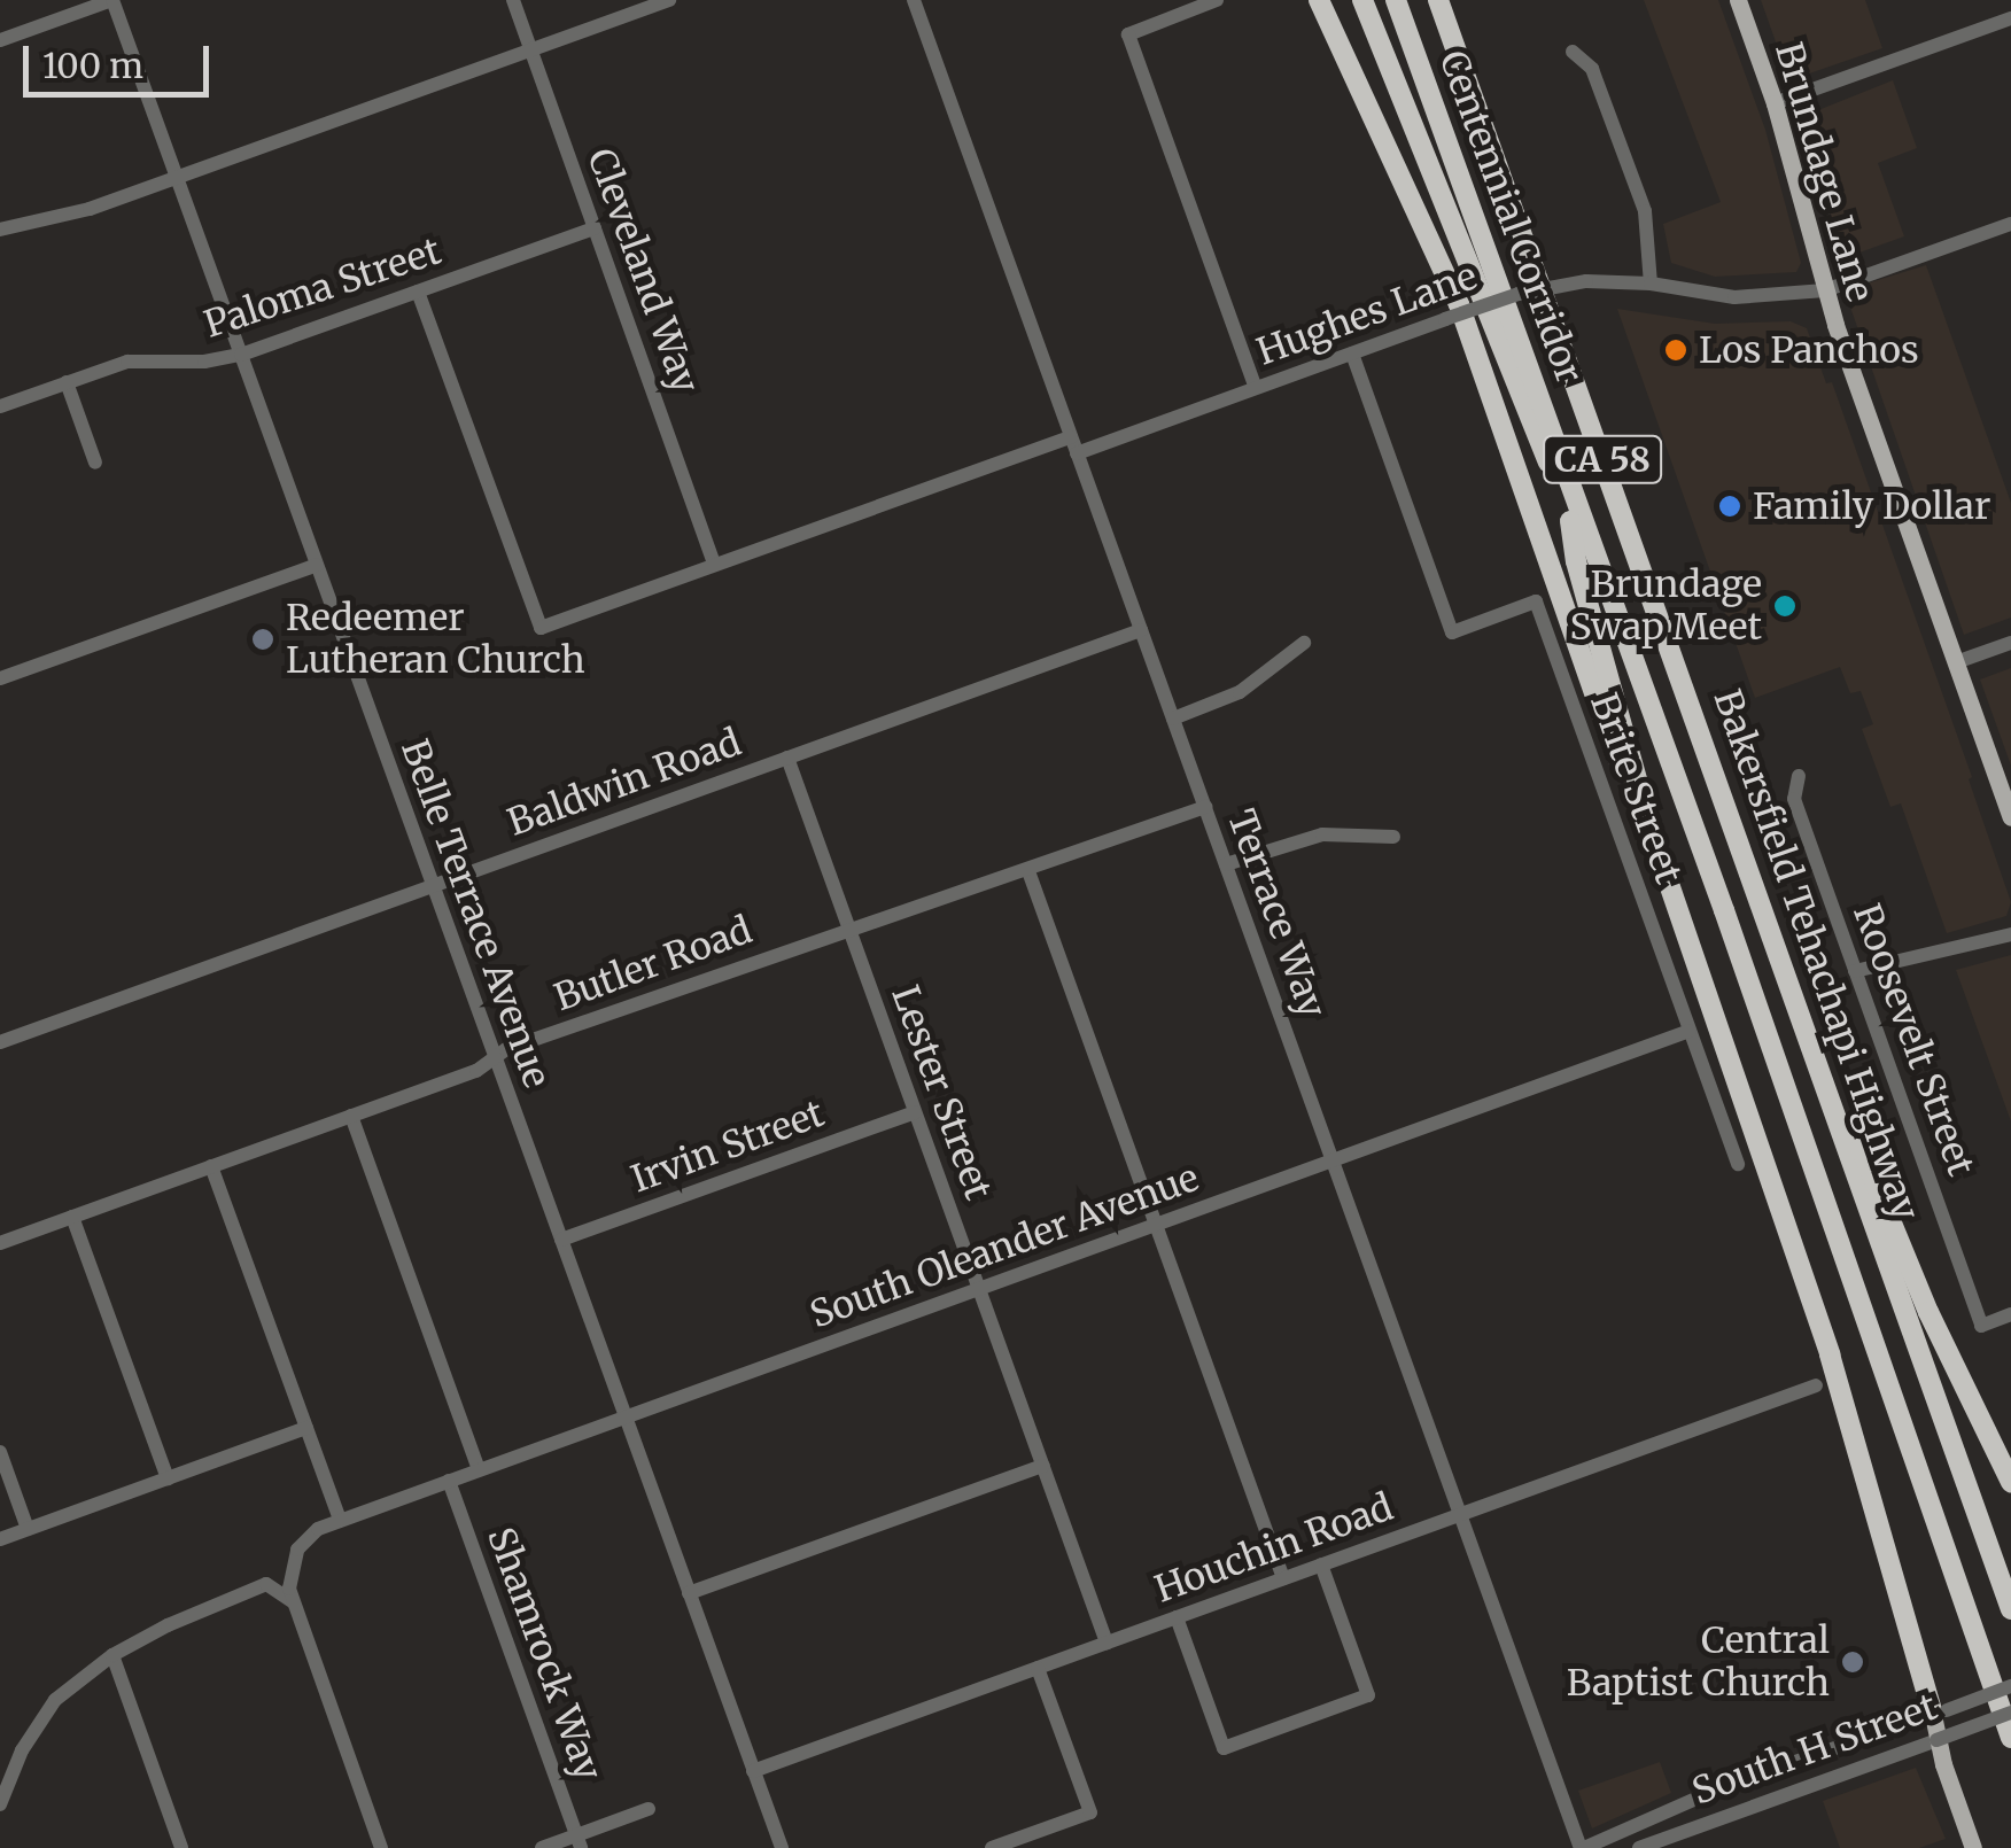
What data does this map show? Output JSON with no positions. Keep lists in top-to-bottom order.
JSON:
{
  "streets": {
    "highway": ["Centennial Corridor", "CA 58", "Bakersfield Tehachapi Highway"],
    "main road": ["Brundage Lane"],
    "street": [
      "Cleveland Way",
      "Paloma Street",
      "Hughes Lane",
      "Baldwin Road",
      "Brite Street",
      "Belle Terrace Avenue",
      "Terrace Way",
      "Butler Road",
      "Roosevelt Street",
      "Lester Street",
      "Irvin Street",
      "South Oleander Avenue",
      "Houchin Road",
      "Shamrock Way",
      "South H Street"
    ]
  },
  "crossings": [
    ["Brundage Lane", "Hughes Lane"],
    ["Centennial Corridor", "Bakersfield Tehachapi Highway"],
    ["Cleveland Way", "Paloma Street"],
    ["Cleveland Way", "Hughes Lane"],
    ["Paloma Street", "Hughes Lane"],
    ["Paloma Street", "Belle Terrace Avenue"],
    ["Hughes Lane", "Brite Street"],
    ["Hughes Lane", "Terrace Way"],
    ["Baldwin Road", "Belle Terrace Avenue"],
    ["Baldwin Road", "Terrace Way"],
    ["Baldwin Road", "Lester Street"],
    ["Brite Street", "South Oleander Avenue"],
    ["Belle Terrace Avenue", "Butler Road"],
    ["Belle Terrace Avenue", "Irvin Street"],
    ["Belle Terrace Avenue", "South Oleander Avenue"],
    ["Belle Terrace Avenue", "Houchin Road"],
    ["Terrace Way", "Butler Road"],
    ["Terrace Way", "South Oleander Avenue"],
    ["Terrace Way", "Houchin Road"],
    ["Terrace Way", "South H Street"],
    ["Butler Road", "Lester Street"],
    ["Lester Street", "Irvin Street"],
    ["Lester Street", "South Oleander Avenue"],
    ["Lester Street", "Houchin Road"],
    ["South Oleander Avenue", "Shamrock Way"]
  ],
  "places": [
    "Los Panchos",
    "Family Dollar",
    "Brundage Swap Meet",
    "Redeemer Lutheran Church",
    "Central Baptist Church"
  ],
  "scale_bar": "100 m"
}
